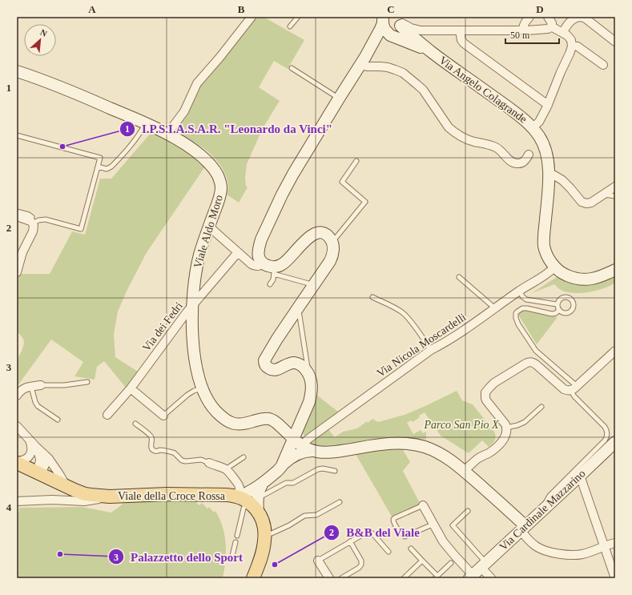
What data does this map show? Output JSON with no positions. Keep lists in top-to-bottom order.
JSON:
{
  "streets": {
    "main road": ["Viale della Croce Rossa"],
    "street": [
      "Via Angelo Colagrande",
      "Viale Aldo Moro",
      "Via dei Fedri",
      "Via Nicola Moscardelli",
      "Via Cardinale Mazzarino"
    ]
  },
  "crossings": [
    ["Via Angelo Colagrande", "Via Nicola Moscardelli"],
    ["Viale Aldo Moro", "Via dei Fedri"],
    ["Viale Aldo Moro", "Via Nicola Moscardelli"]
  ],
  "parks": ["Parco San Pio X"],
  "places": ["I.P.S.I.A.S.A.R. \"Leonardo da Vinci\"", "Palazzetto dello Sport", "B&B del Viale"],
  "scale_bar": "50 m",
  "north": "top right",
  "grid": {
    "columns": [
      "A",
      "B",
      "C",
      "D"
    ],
    "rows": [
      "1",
      "2",
      "3",
      "4"
    ]
  }
}
